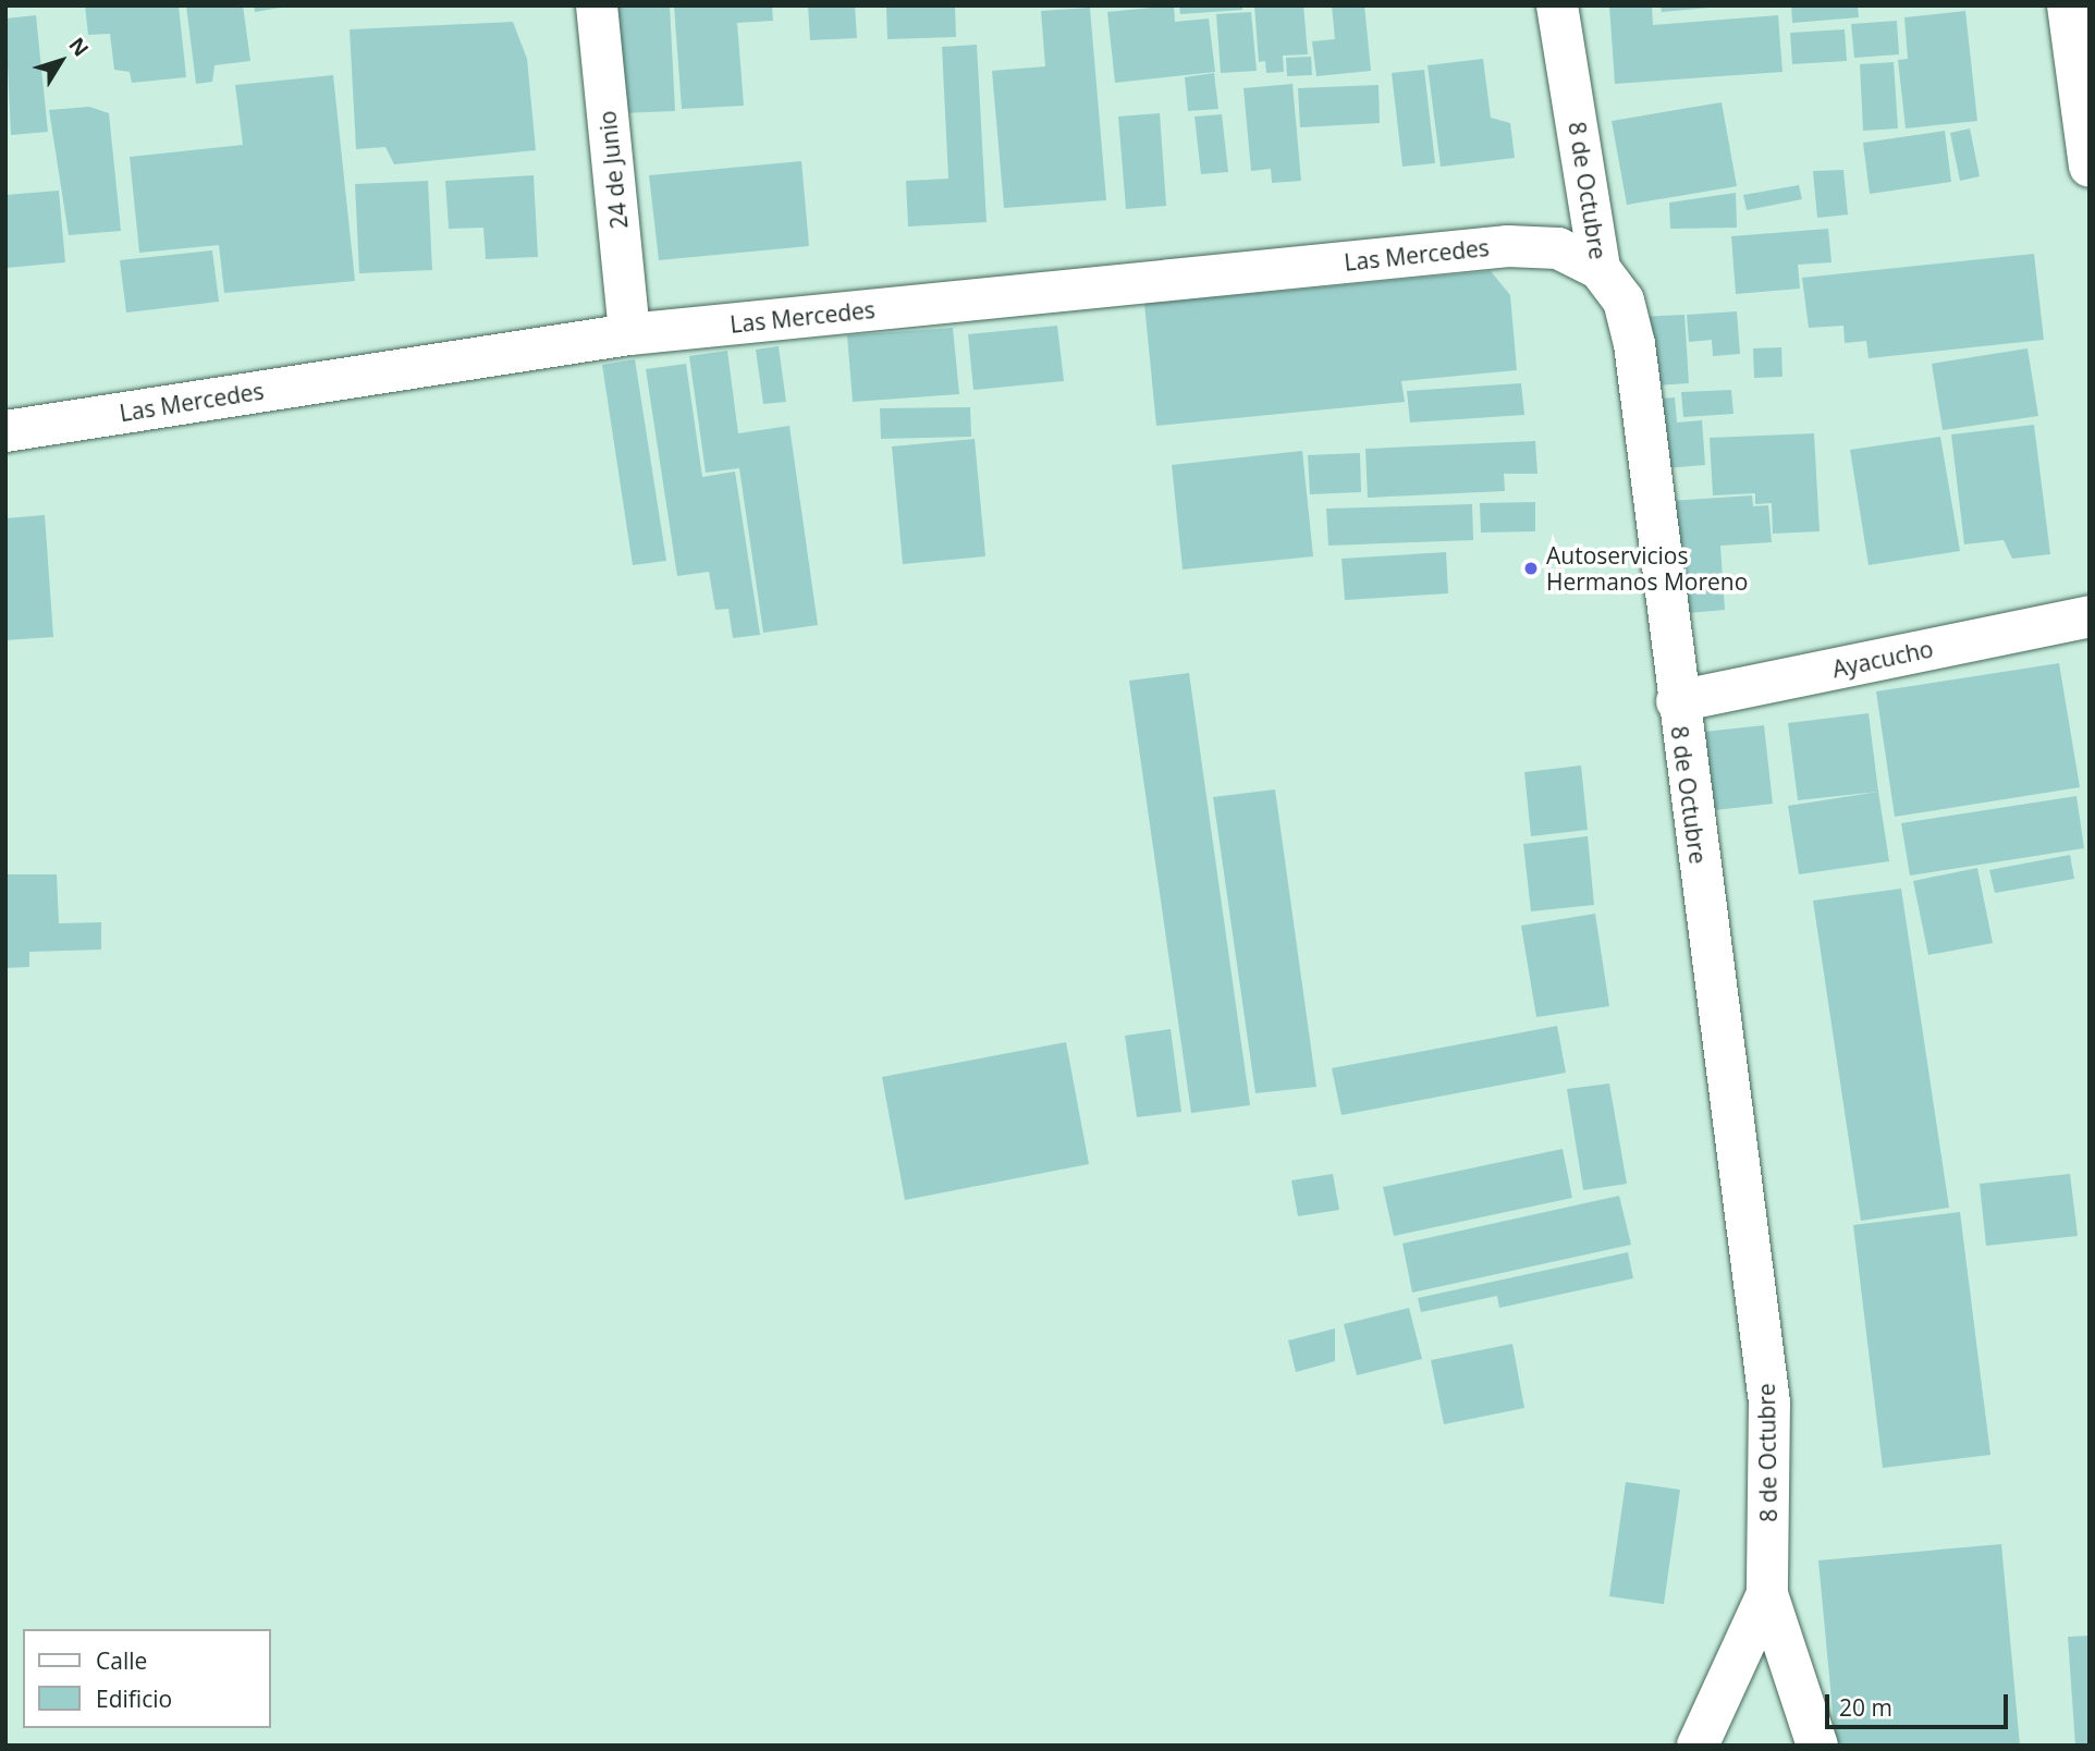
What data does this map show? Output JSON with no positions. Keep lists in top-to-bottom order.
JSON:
{
  "streets": {
    "street": [
      "24 de Junio",
      "8 de Octubre",
      "Las Mercedes",
      "Ayacucho"
    ]
  },
  "crossings": [
    ["24 de Junio", "Las Mercedes"],
    ["8 de Octubre", "Las Mercedes"],
    ["8 de Octubre", "Ayacucho"]
  ],
  "places": ["Autoservicios Hermanos Moreno"],
  "legend": ["Calle", "Edificio"],
  "scale_bar": "20 m",
  "north": "top right"
}
